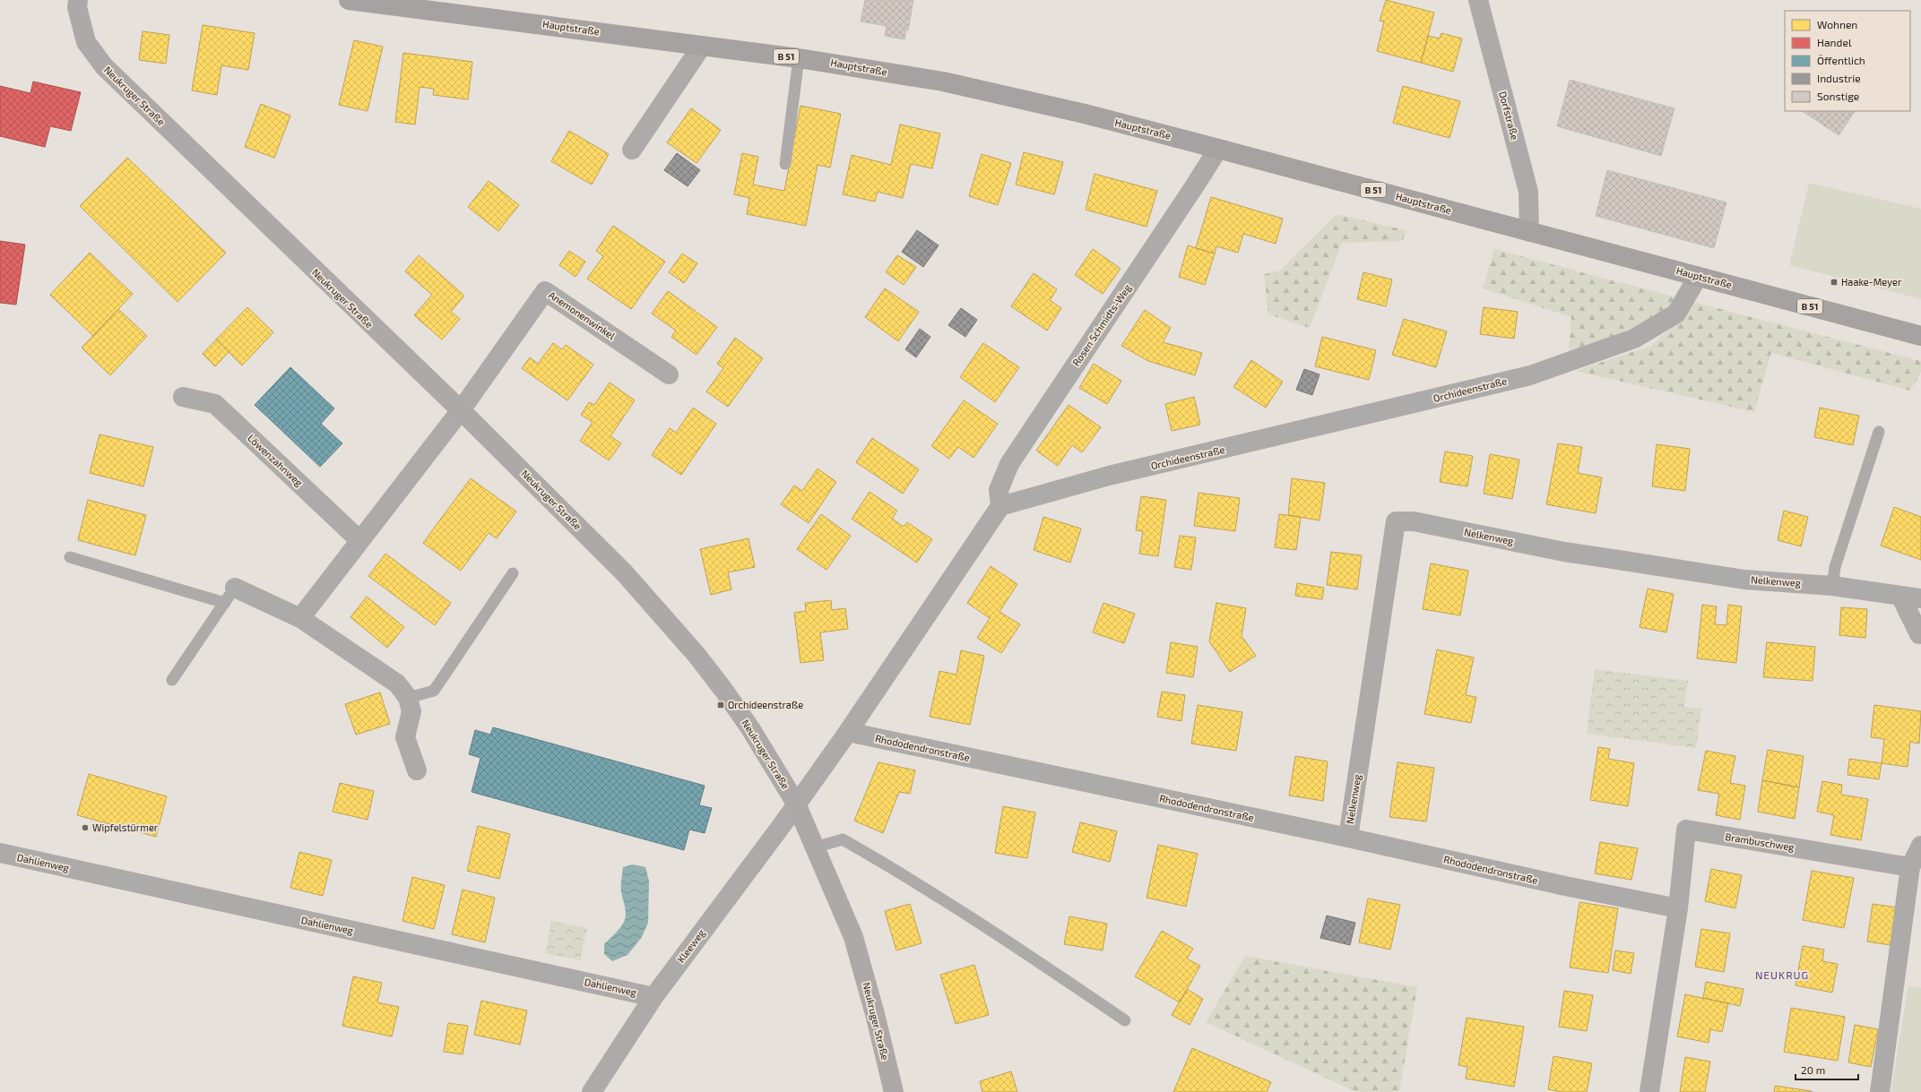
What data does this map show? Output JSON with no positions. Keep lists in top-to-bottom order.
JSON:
{
  "streets": {
    "main road": ["Hauptstraße", "B 51"],
    "street": [
      "Neukruger Straße",
      "Dorfstraße",
      "Anemonenwinkel",
      "Rosen Schmidts-Weg",
      "Orchideenstraße",
      "Löwenzahnweg",
      "Nelkenweg",
      "Rhododendronstraße",
      "Brambuschweg",
      "Dahlienweg",
      "Kleeweg"
    ]
  },
  "crossings": [
    ["Hauptstraße", "Dorfstraße"],
    ["Hauptstraße", "Rosen Schmidts-Weg"],
    ["Hauptstraße", "Orchideenstraße"],
    ["Neukruger Straße", "Anemonenwinkel"],
    ["Neukruger Straße", "Kleeweg"],
    ["Rosen Schmidts-Weg", "Orchideenstraße"],
    ["Nelkenweg", "Rhododendronstraße"],
    ["Rhododendronstraße", "Brambuschweg"],
    ["Dahlienweg", "Kleeweg"]
  ],
  "districts": ["NEUKRUG"],
  "places": {
    "transit": ["Haake-Meyer", "Orchideenstraße"],
    "other": ["Wipfelstürmer"]
  },
  "legend": [
    "Wohnen",
    "Handel",
    "Öffentlich",
    "Industrie",
    "Sonstige"
  ],
  "scale_bar": "20 m"
}
